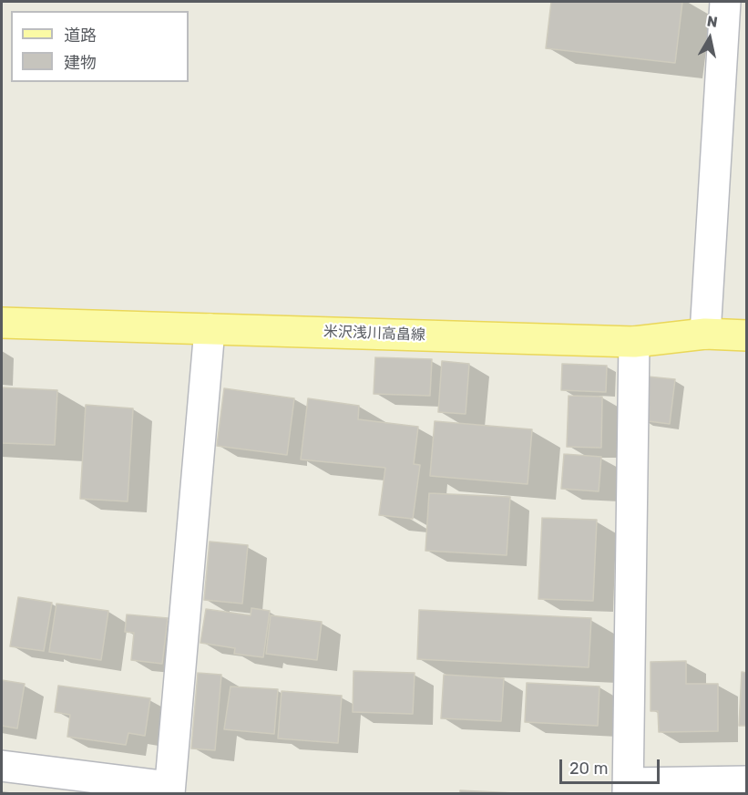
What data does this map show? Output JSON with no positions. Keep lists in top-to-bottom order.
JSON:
{
  "streets": {
    "main road": ["米沢浅川高畠線"]
  },
  "legend": ["道路", "建物"],
  "scale_bar": "20 m",
  "north": "top"
}
